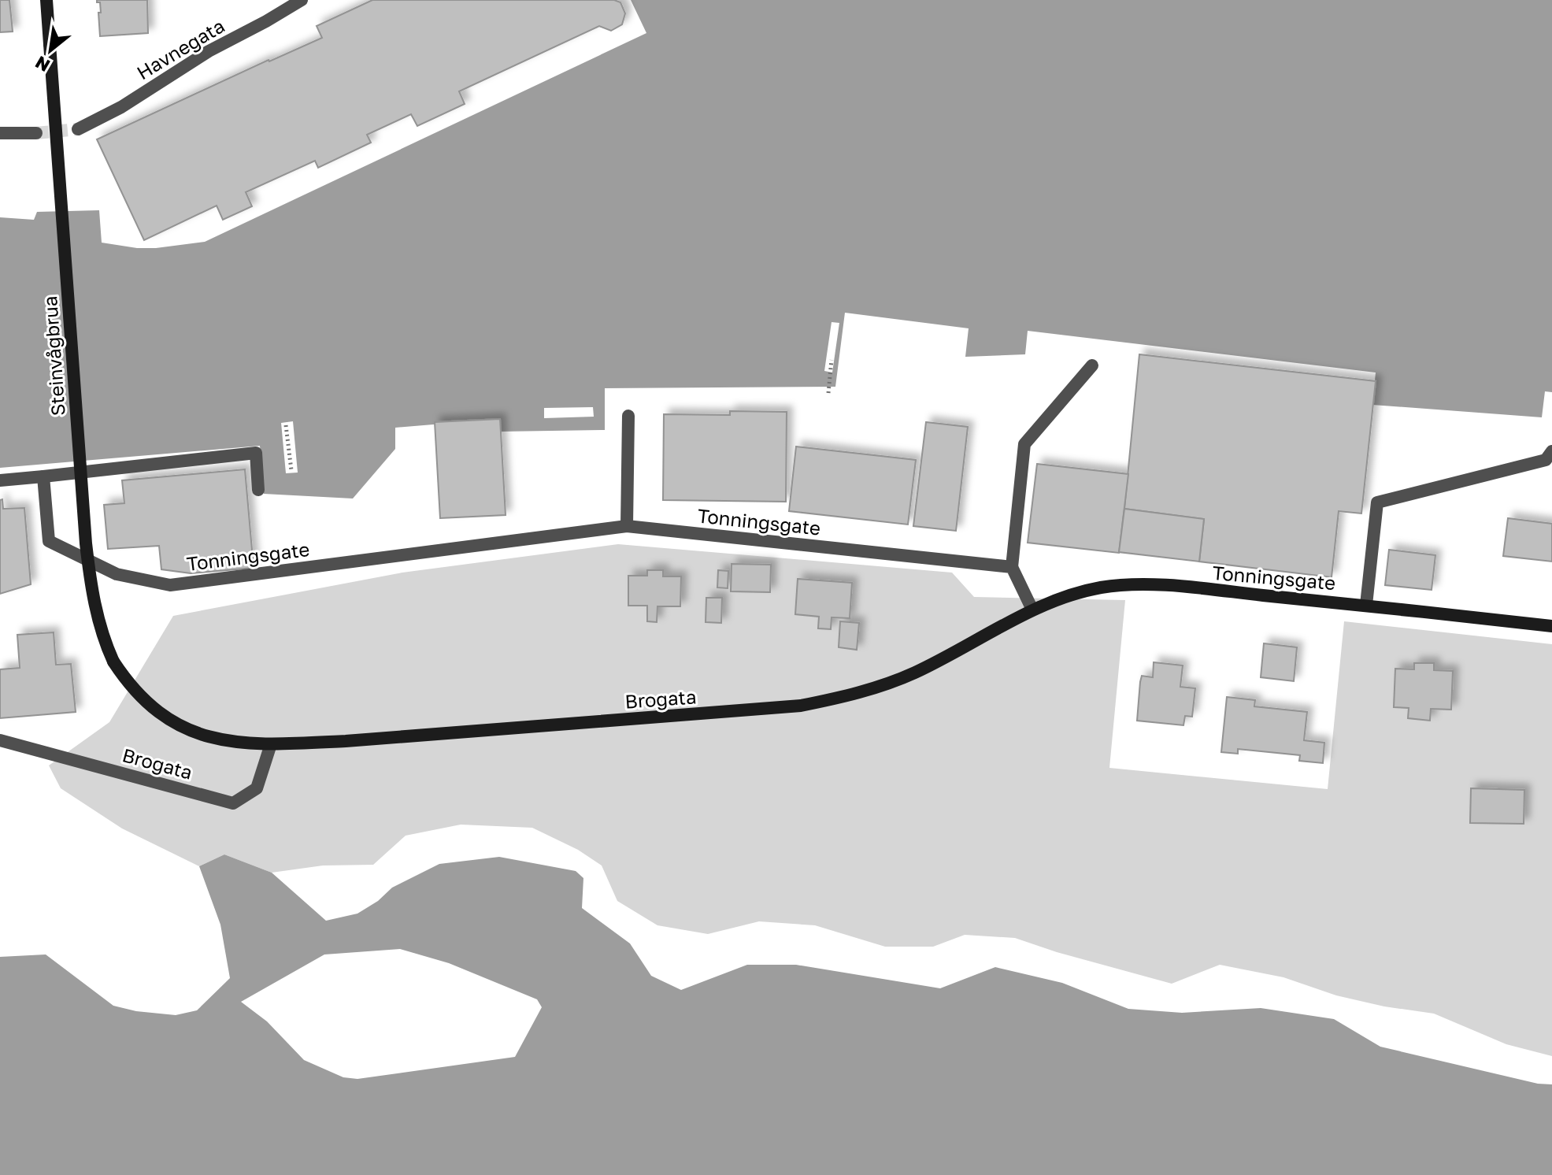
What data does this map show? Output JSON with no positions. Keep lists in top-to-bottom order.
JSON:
{
  "streets": {
    "main road": ["Steinvågbrua", "Tonningsgate", "Brogata"],
    "street": ["Havnegata"]
  },
  "crossings": [
    ["Steinvågbrua", "Brogata"],
    ["Tonningsgate", "Brogata"]
  ],
  "north": "bottom left"
}
